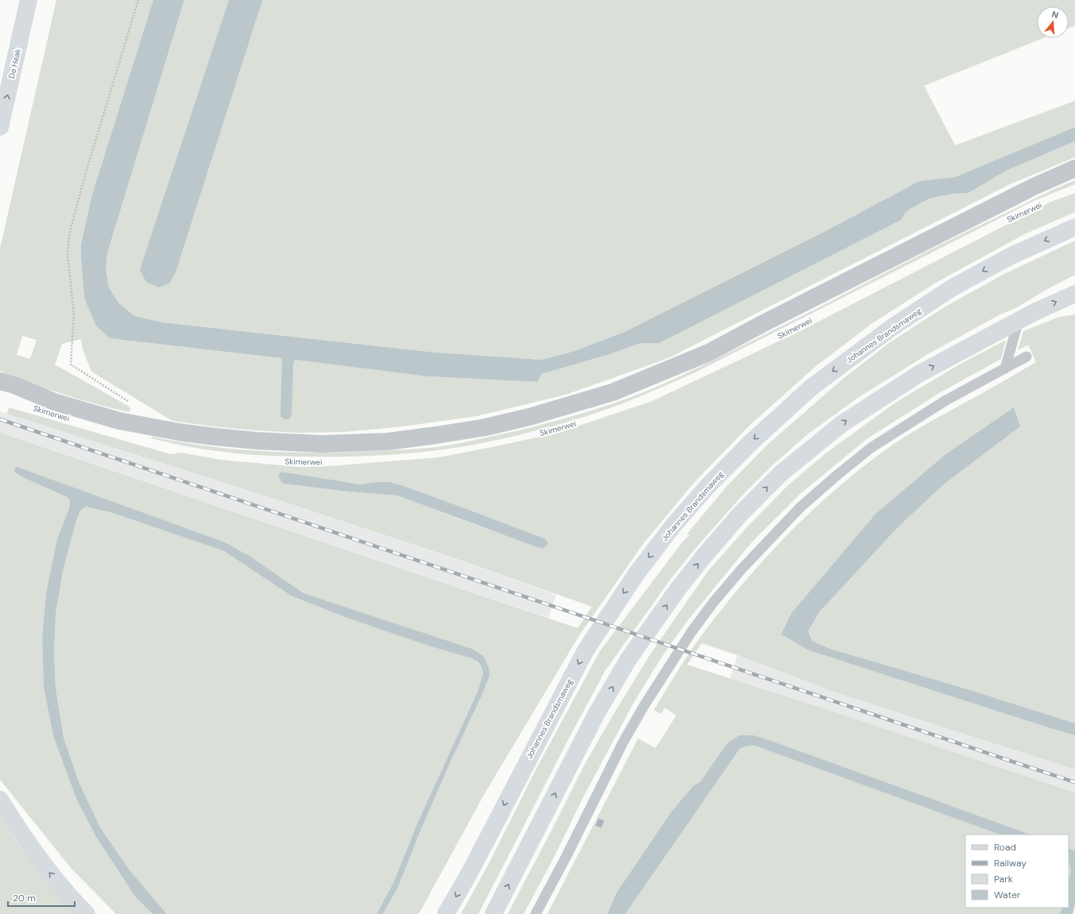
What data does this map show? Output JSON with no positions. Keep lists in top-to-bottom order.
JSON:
{
  "streets": {
    "main road": ["De Heak", "Johannes Brandsmaweg"],
    "street": ["Skimerwei"]
  },
  "one_way": ["De Heak"],
  "legend": [
    "Road",
    "Railway",
    "Park",
    "Water"
  ],
  "scale_bar": "20 m",
  "north": "top"
}
